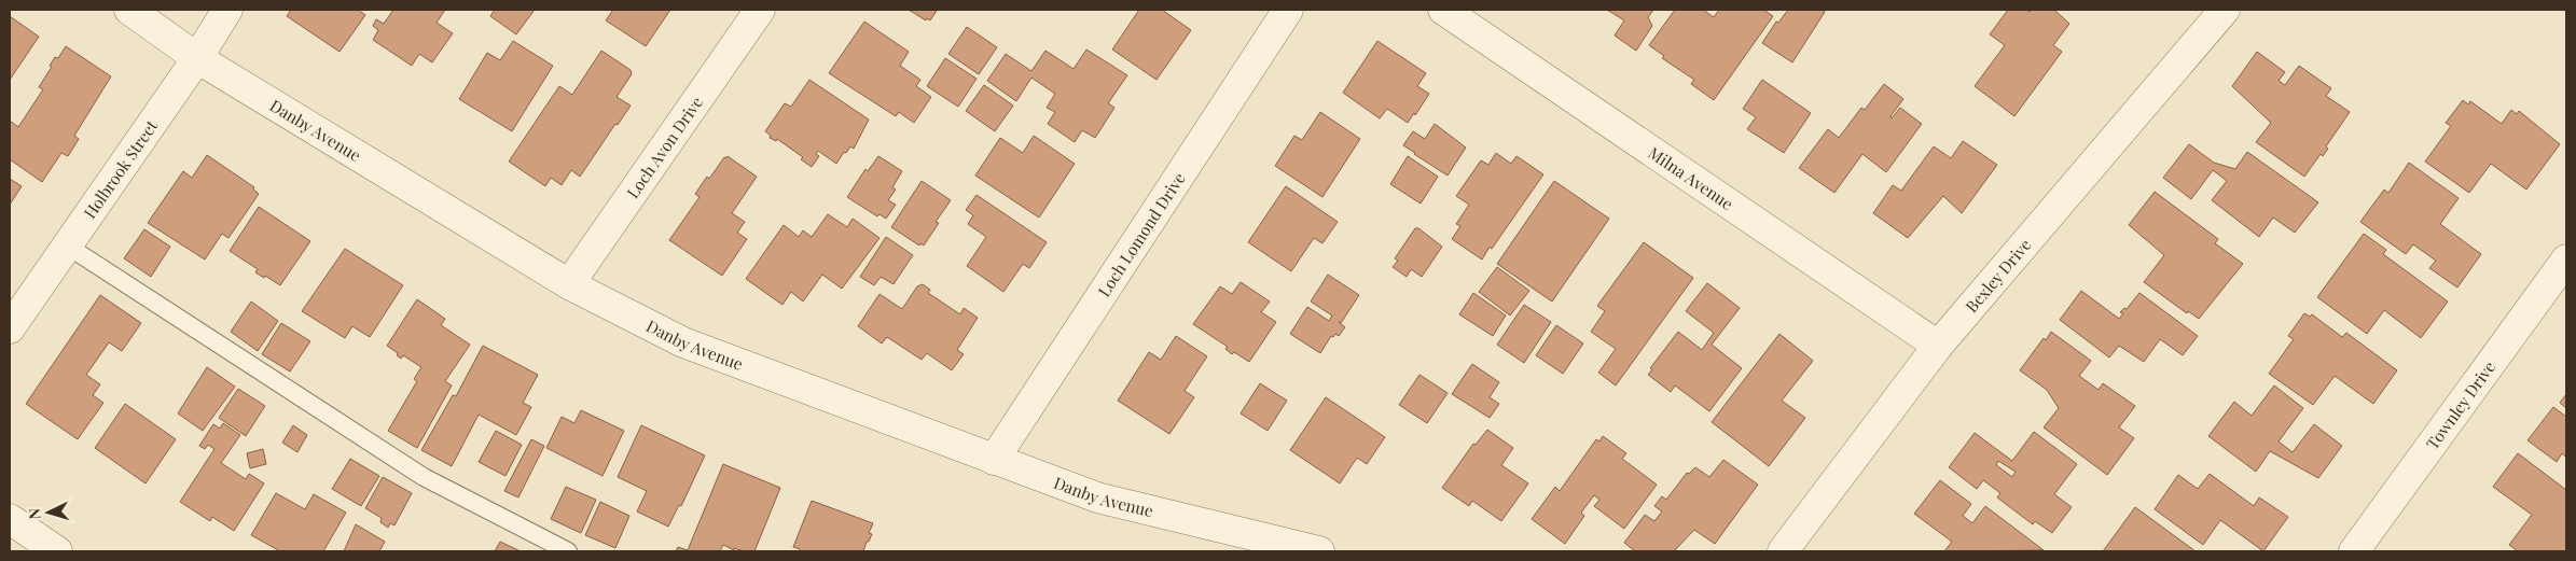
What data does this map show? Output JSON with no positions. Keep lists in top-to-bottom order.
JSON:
{
  "streets": {
    "street": [
      "Danby Avenue",
      "Loch Avon Drive",
      "Holbrook Street",
      "Milna Avenue",
      "Loch Lomond Drive",
      "Bexley Drive",
      "Townley Drive"
    ]
  },
  "crossings": [
    ["Danby Avenue", "Loch Avon Drive"],
    ["Danby Avenue", "Holbrook Street"],
    ["Danby Avenue", "Loch Lomond Drive"],
    ["Milna Avenue", "Bexley Drive"]
  ],
  "north": "left"
}
